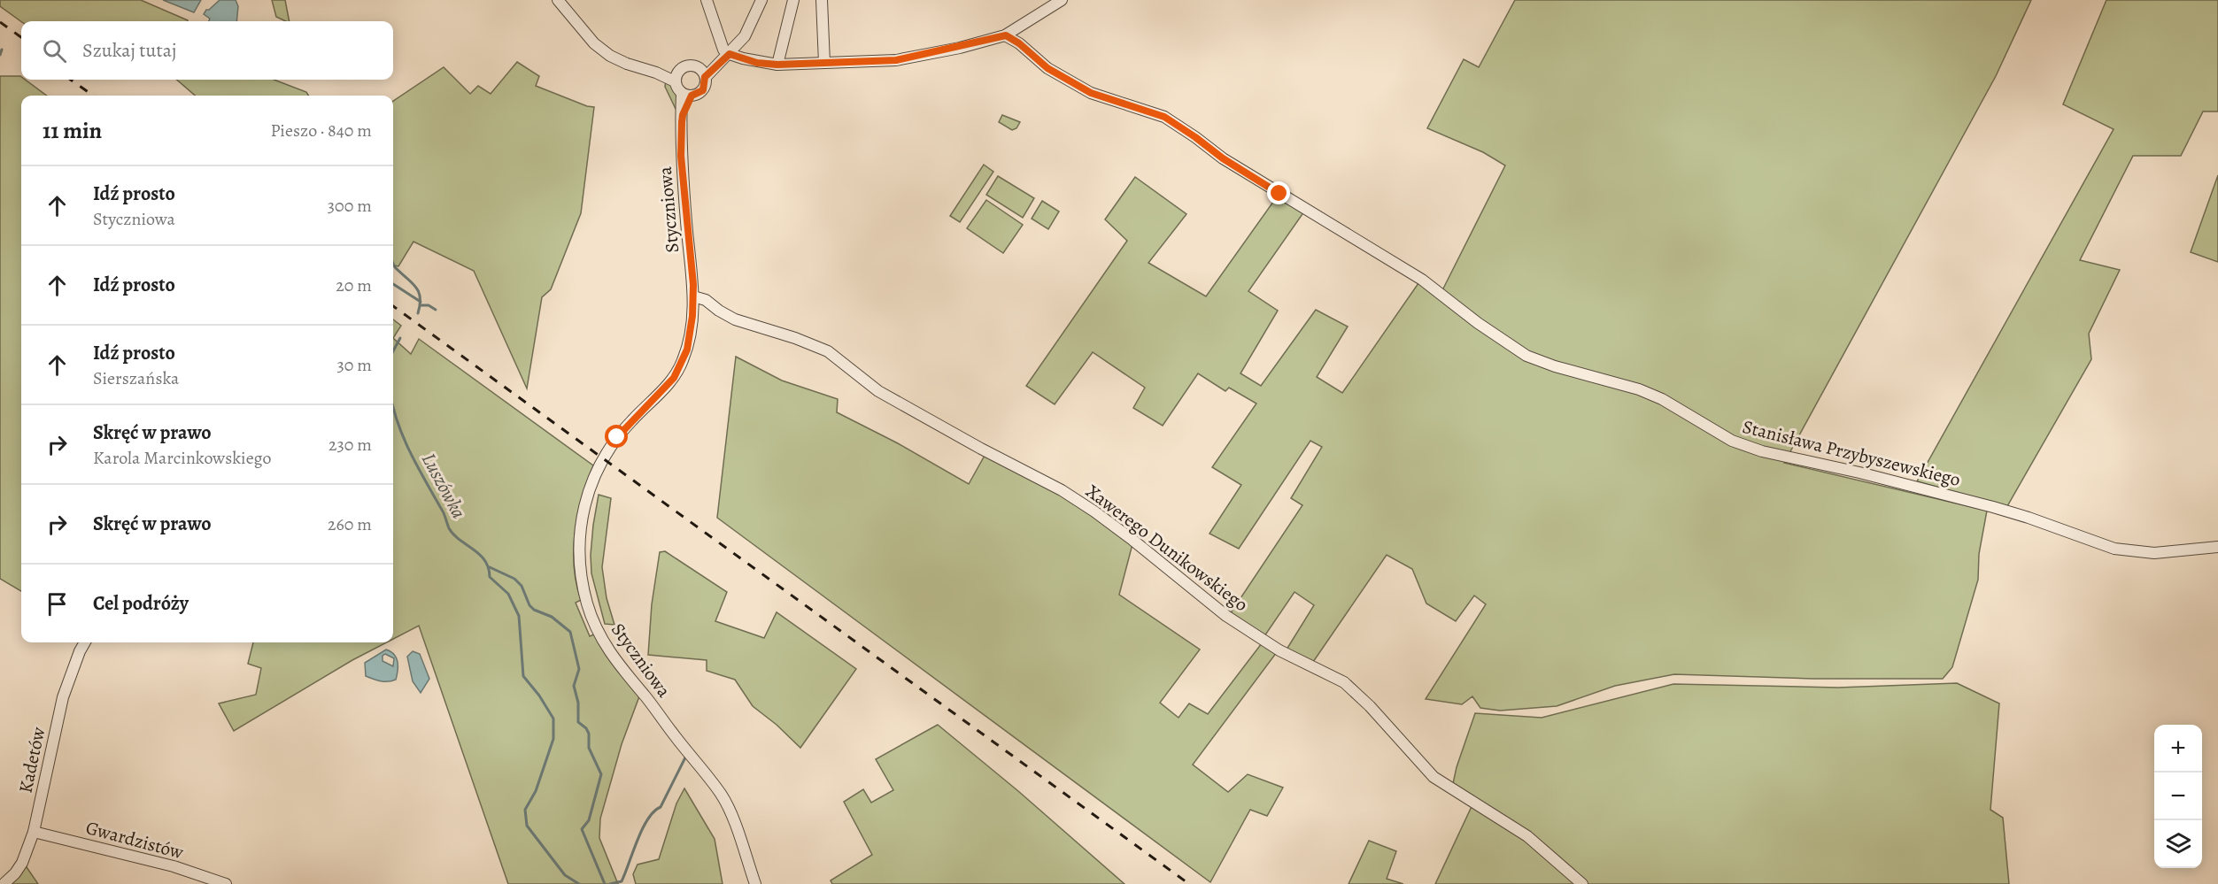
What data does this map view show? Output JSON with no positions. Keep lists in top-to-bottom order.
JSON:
{
  "streets": {
    "street": [
      "Styczniowa",
      "Stanisława Przybyszewskiego",
      "Xawerego Dunikowskiego",
      "Kadetów",
      "Gwardzistów"
    ]
  },
  "crossings": [
    ["Styczniowa", "Xawerego Dunikowskiego"],
    ["Kadetów", "Gwardzistów"]
  ],
  "water": ["Luszówka"],
  "page": {
    "search": "Szukaj tutaj",
    "heading": ["11 min", "Pieszo · 840 m"],
    "list": [
      ["Idź prosto", "Styczniowa", "300 m"],
      ["Idź prosto", "20 m"],
      ["Idź prosto", "Sierszańska", "30 m"],
      ["Skręć w prawo", "Karola Marcinkowskiego", "230 m"],
      ["Skręć w prawo", "260 m"],
      "Cel podróży"
    ],
    "map_buttons": ["+", "−"]
  }
}
